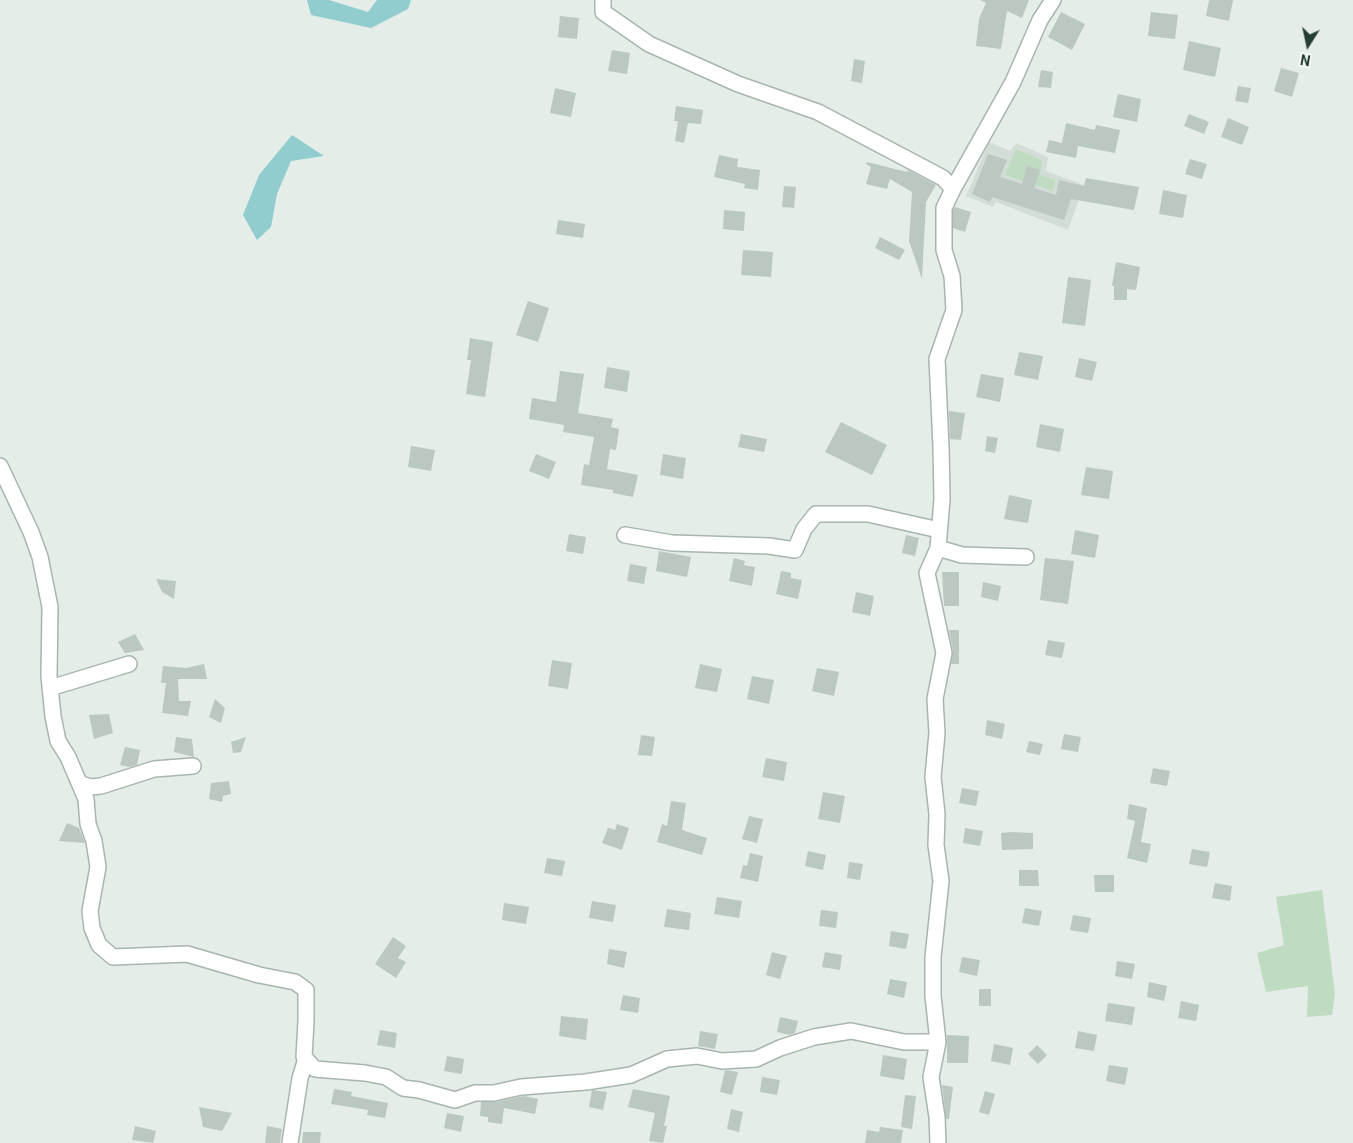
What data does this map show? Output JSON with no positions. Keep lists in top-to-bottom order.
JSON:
{
  "north": "bottom"
}
